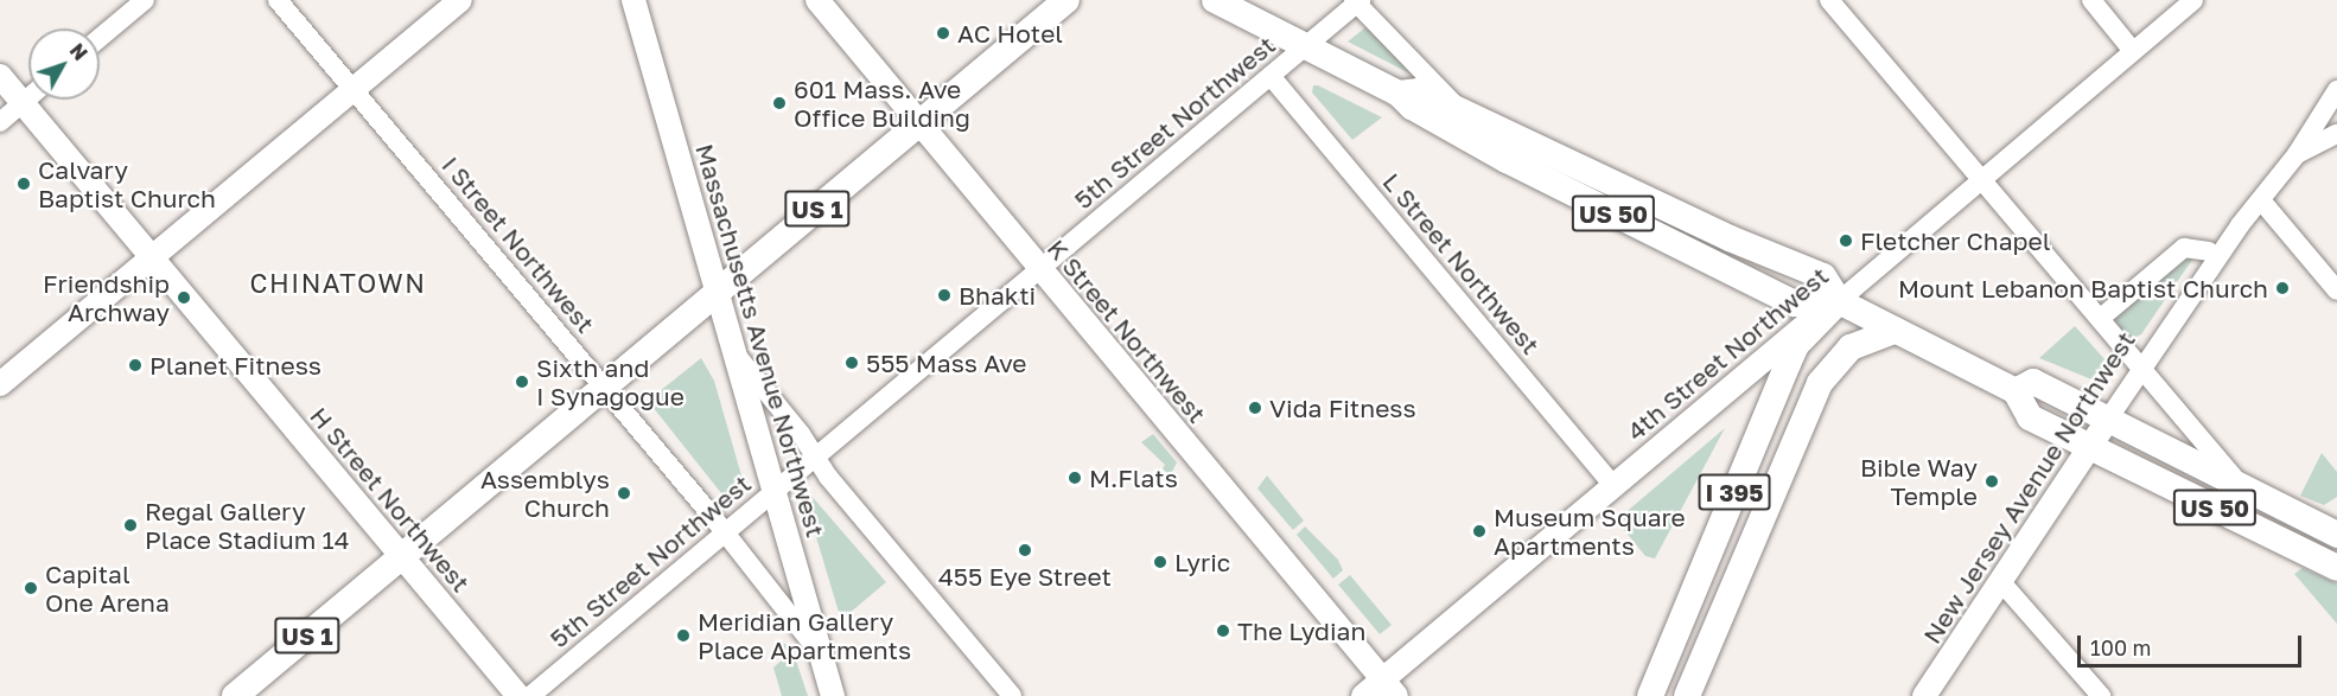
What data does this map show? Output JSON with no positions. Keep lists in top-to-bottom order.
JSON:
{
  "streets": {
    "highway": ["US 1", "US 50", "I 395"],
    "main road": [
      "K Street Northwest",
      "Massachusetts Avenue Northwest",
      "4th Street Northwest",
      "New Jersey Avenue Northwest",
      "H Street Northwest"
    ],
    "street": ["5th Street Northwest", "I Street Northwest", "L Street Northwest"]
  },
  "crossings": [
    ["5th Street Northwest", "US 50"],
    ["5th Street Northwest", "I Street Northwest"],
    ["5th Street Northwest", "L Street Northwest"],
    ["5th Street Northwest", "K Street Northwest"],
    ["5th Street Northwest", "Massachusetts Avenue Northwest"],
    ["US 1", "I Street Northwest"],
    ["US 1", "K Street Northwest"],
    ["US 1", "Massachusetts Avenue Northwest"],
    ["US 1", "H Street Northwest"],
    ["US 50", "4th Street Northwest"],
    ["US 50", "New Jersey Avenue Northwest"],
    ["US 50", "I 395"],
    ["I Street Northwest", "Massachusetts Avenue Northwest"],
    ["L Street Northwest", "4th Street Northwest"],
    ["K Street Northwest", "4th Street Northwest"],
    ["4th Street Northwest", "I 395"]
  ],
  "districts": ["CHINATOWN"],
  "places": [
    "AC Hotel",
    "601 Mass. Ave Office Building",
    "Calvary Baptist Church",
    "Fletcher Chapel",
    "Mount Lebanon Baptist Church",
    "Bhakti",
    "Friendship Archway",
    "555 Mass Ave",
    "Planet Fitness",
    "Sixth and I Synagogue",
    "Vida Fitness",
    "M.Flats",
    "Bible Way Temple",
    "Assemblys Church",
    "Regal Gallery Place Stadium 14",
    "Museum Square Apartments",
    "455 Eye Street",
    "Lyric",
    "Capital One Arena",
    "The Lydian",
    "Meridian Gallery Place Apartments"
  ],
  "scale_bar": "100 m",
  "north": "top right"
}
